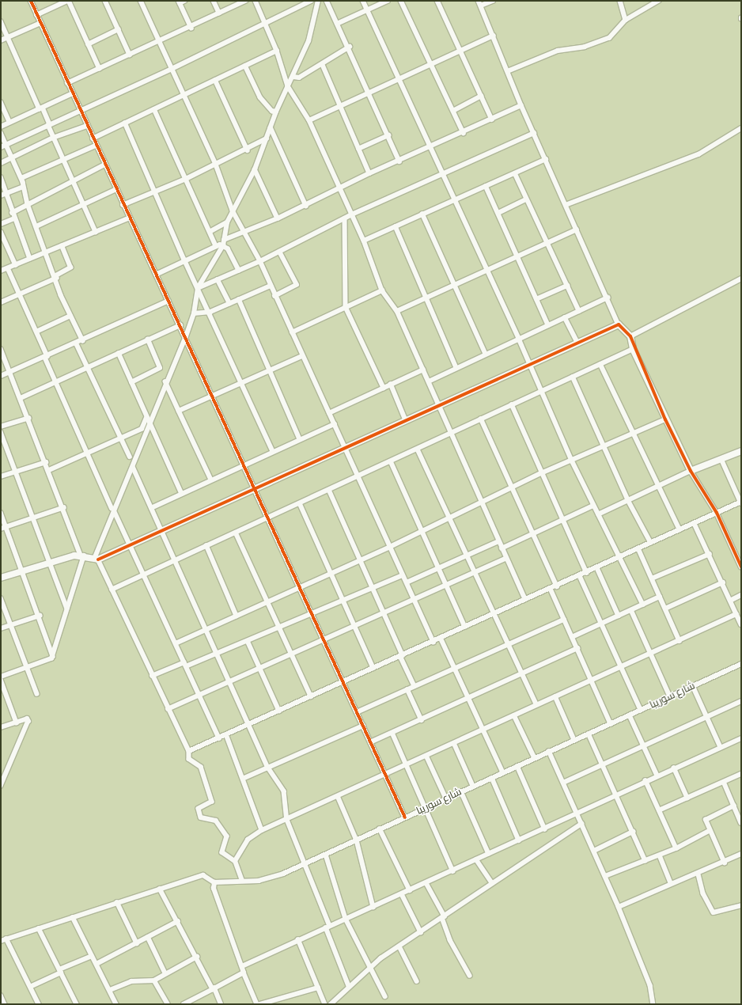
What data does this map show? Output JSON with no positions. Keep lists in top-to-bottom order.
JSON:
{
  "streets": {
    "street": ["شارع سوريبا"]
  }
}
